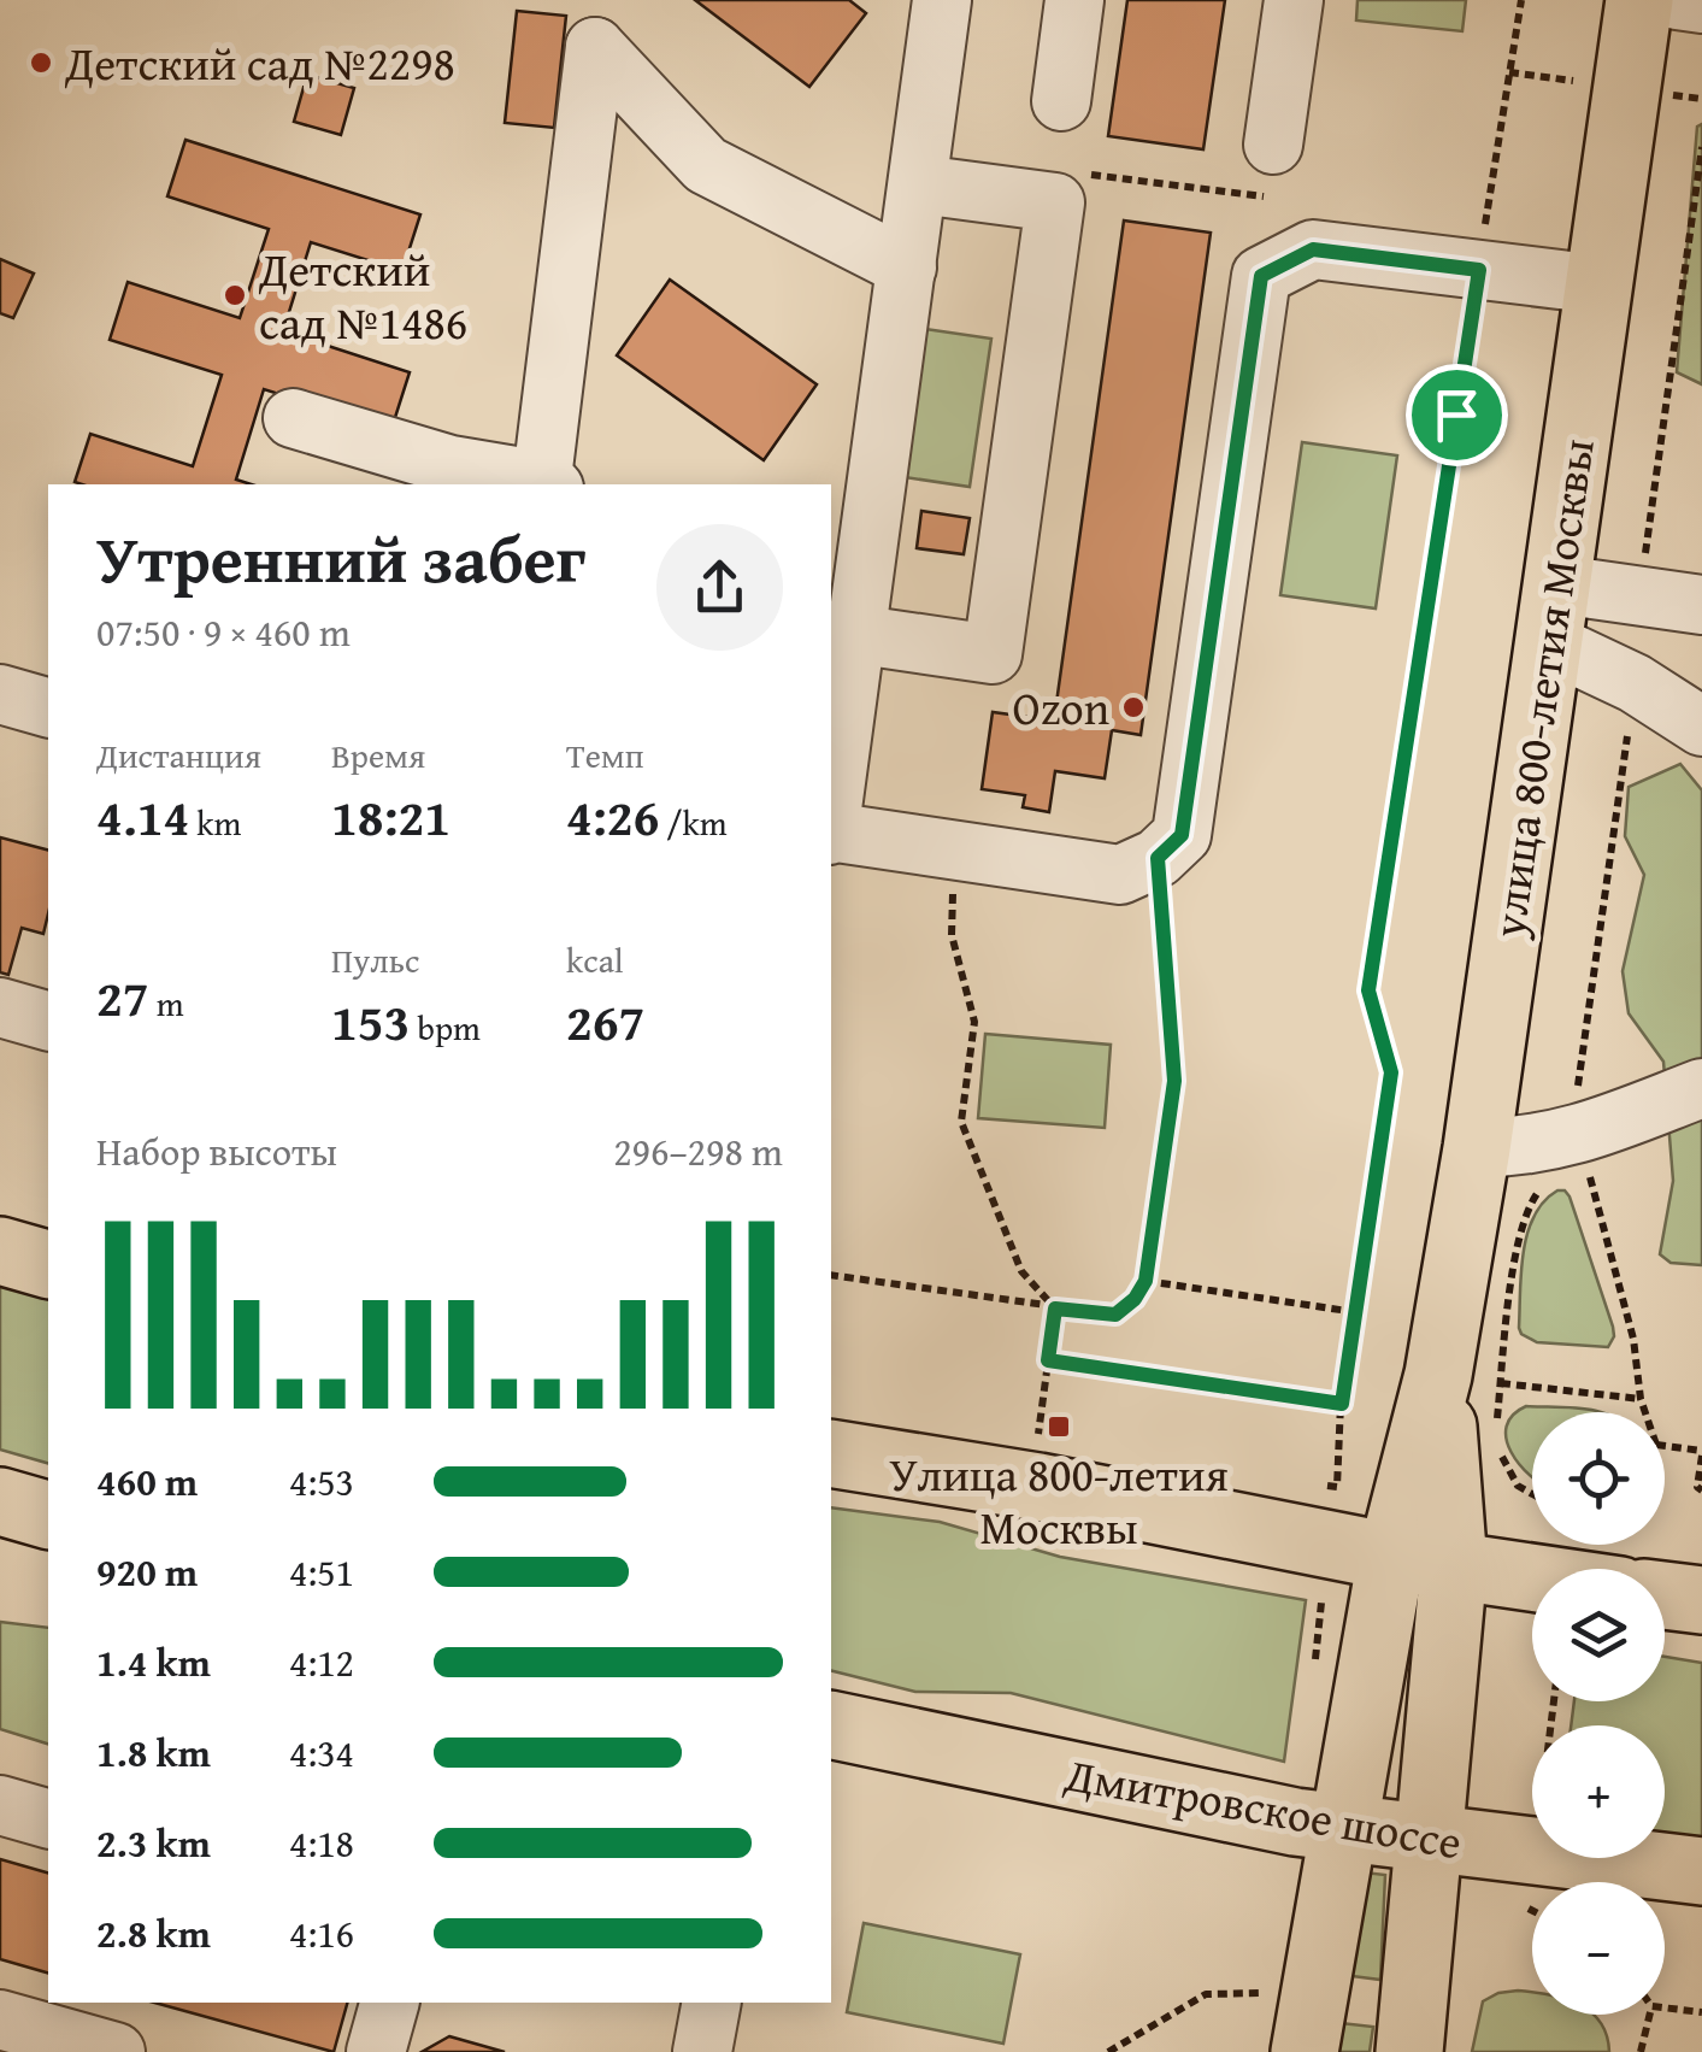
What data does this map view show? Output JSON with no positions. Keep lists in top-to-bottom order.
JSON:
{
  "streets": {
    "main road": ["улица 800-летия Москвы", "Дмитровское шоссе"]
  },
  "crossings": [
    ["улица 800-летия Москвы", "Дмитровское шоссе"]
  ],
  "places": {
    "other": ["Детский сад №2298", "Детский сад №1486", "Ozon"],
    "transit": ["Улица 800-летия Москвы"]
  },
  "page": {
    "heading": ["Утренний забег", "07:50 · 9 × 460 m"],
    "stats": [
      ["Дистанция", "4.14 km"],
      ["Время", "18:21"],
      ["Темп", "4:26 /km"],
      ["27 m"],
      ["Пульс", "153 bpm"],
      ["kcal", "267"]
    ],
    "chart": ["Набор высоты", "296–298 m"],
    "map_buttons": ["+", "−"],
    "list": [
      {
        "name": "460 m",
        "note": "4:53"
      },
      {
        "name": "920 m",
        "note": "4:51"
      },
      {
        "name": "1.4 km",
        "note": "4:12"
      },
      {
        "name": "1.8 km",
        "note": "4:34"
      },
      {
        "name": "2.3 km",
        "note": "4:18"
      },
      {
        "name": "2.8 km",
        "note": "4:16"
      }
    ]
  }
}
